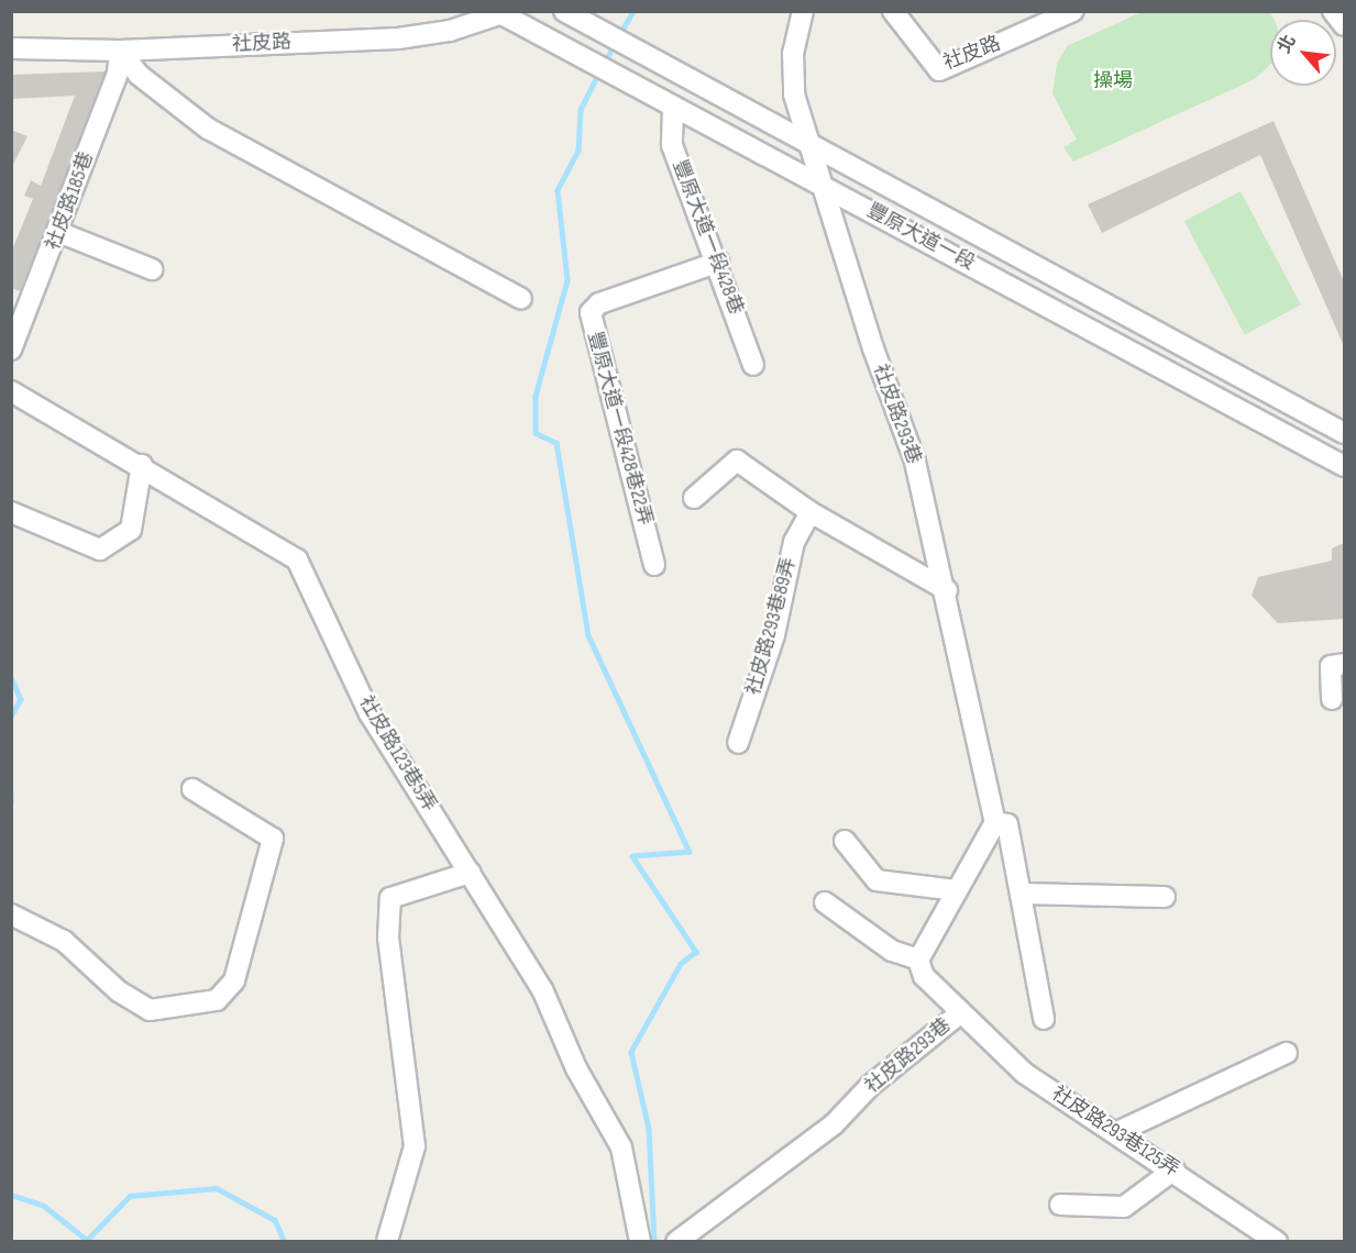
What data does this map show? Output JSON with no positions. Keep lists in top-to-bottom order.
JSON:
{
  "streets": {
    "street": [
      "社皮路",
      "社皮路185巷",
      "豐原大道一段428巷",
      "豐原大道一段",
      "社皮路293巷",
      "豐原大道一段428巷22弄",
      "社皮路293巷89弄",
      "社皮路123巷5弄",
      "社皮路293巷125弄"
    ]
  },
  "crossings": [
    ["社皮路", "社皮路185巷"],
    ["社皮路", "豐原大道一段"],
    ["豐原大道一段428巷", "豐原大道一段"],
    ["豐原大道一段428巷", "豐原大道一段428巷22弄"],
    ["豐原大道一段", "社皮路293巷"],
    ["社皮路293巷", "社皮路293巷125弄"]
  ],
  "parks": ["操場"],
  "north": "top left"
}
